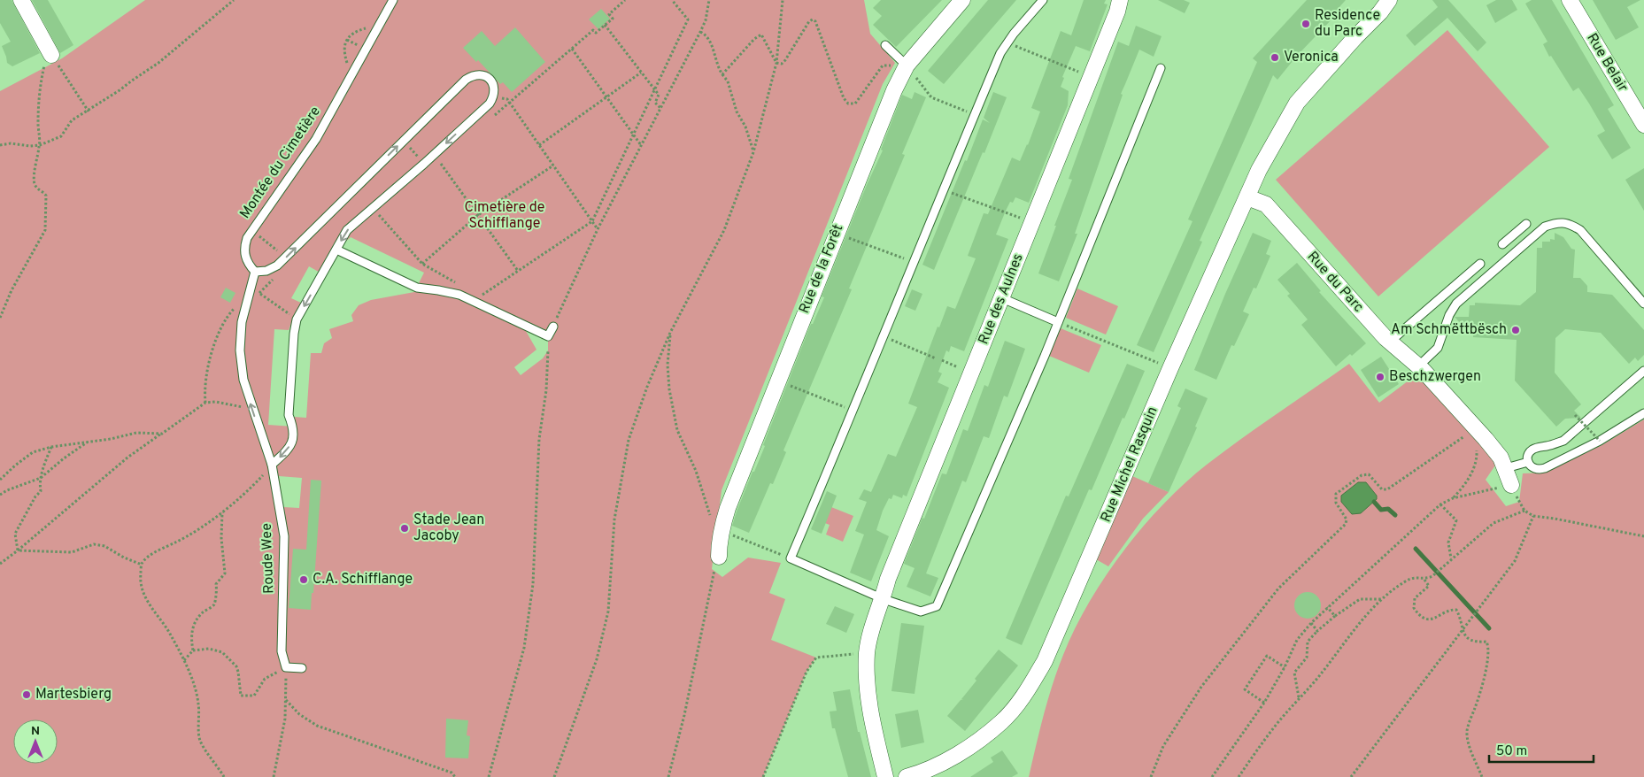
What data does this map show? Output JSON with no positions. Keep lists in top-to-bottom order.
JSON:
{
  "streets": {
    "street": [
      "Rue Belair",
      "Rue de la Forêt",
      "Rue du Parc",
      "Rue des Aulnes",
      "Rue Michel Rasquin"
    ],
    "lane": ["Montée du Cimetière", "Roude Wee"]
  },
  "crossings": [
    ["Montée du Cimetière", "Roude Wee"],
    ["Rue du Parc", "Rue Michel Rasquin"]
  ],
  "parks": ["Cimetière de Schifflange"],
  "places": [
    "Residence du Parc",
    "Veronica",
    "Am Schmëttbësch",
    "Beschzwergen",
    "Stade Jean Jacoby",
    "C.A. Schifflange",
    "Martesbierg"
  ],
  "scale_bar": "50 m",
  "north": "top"
}
